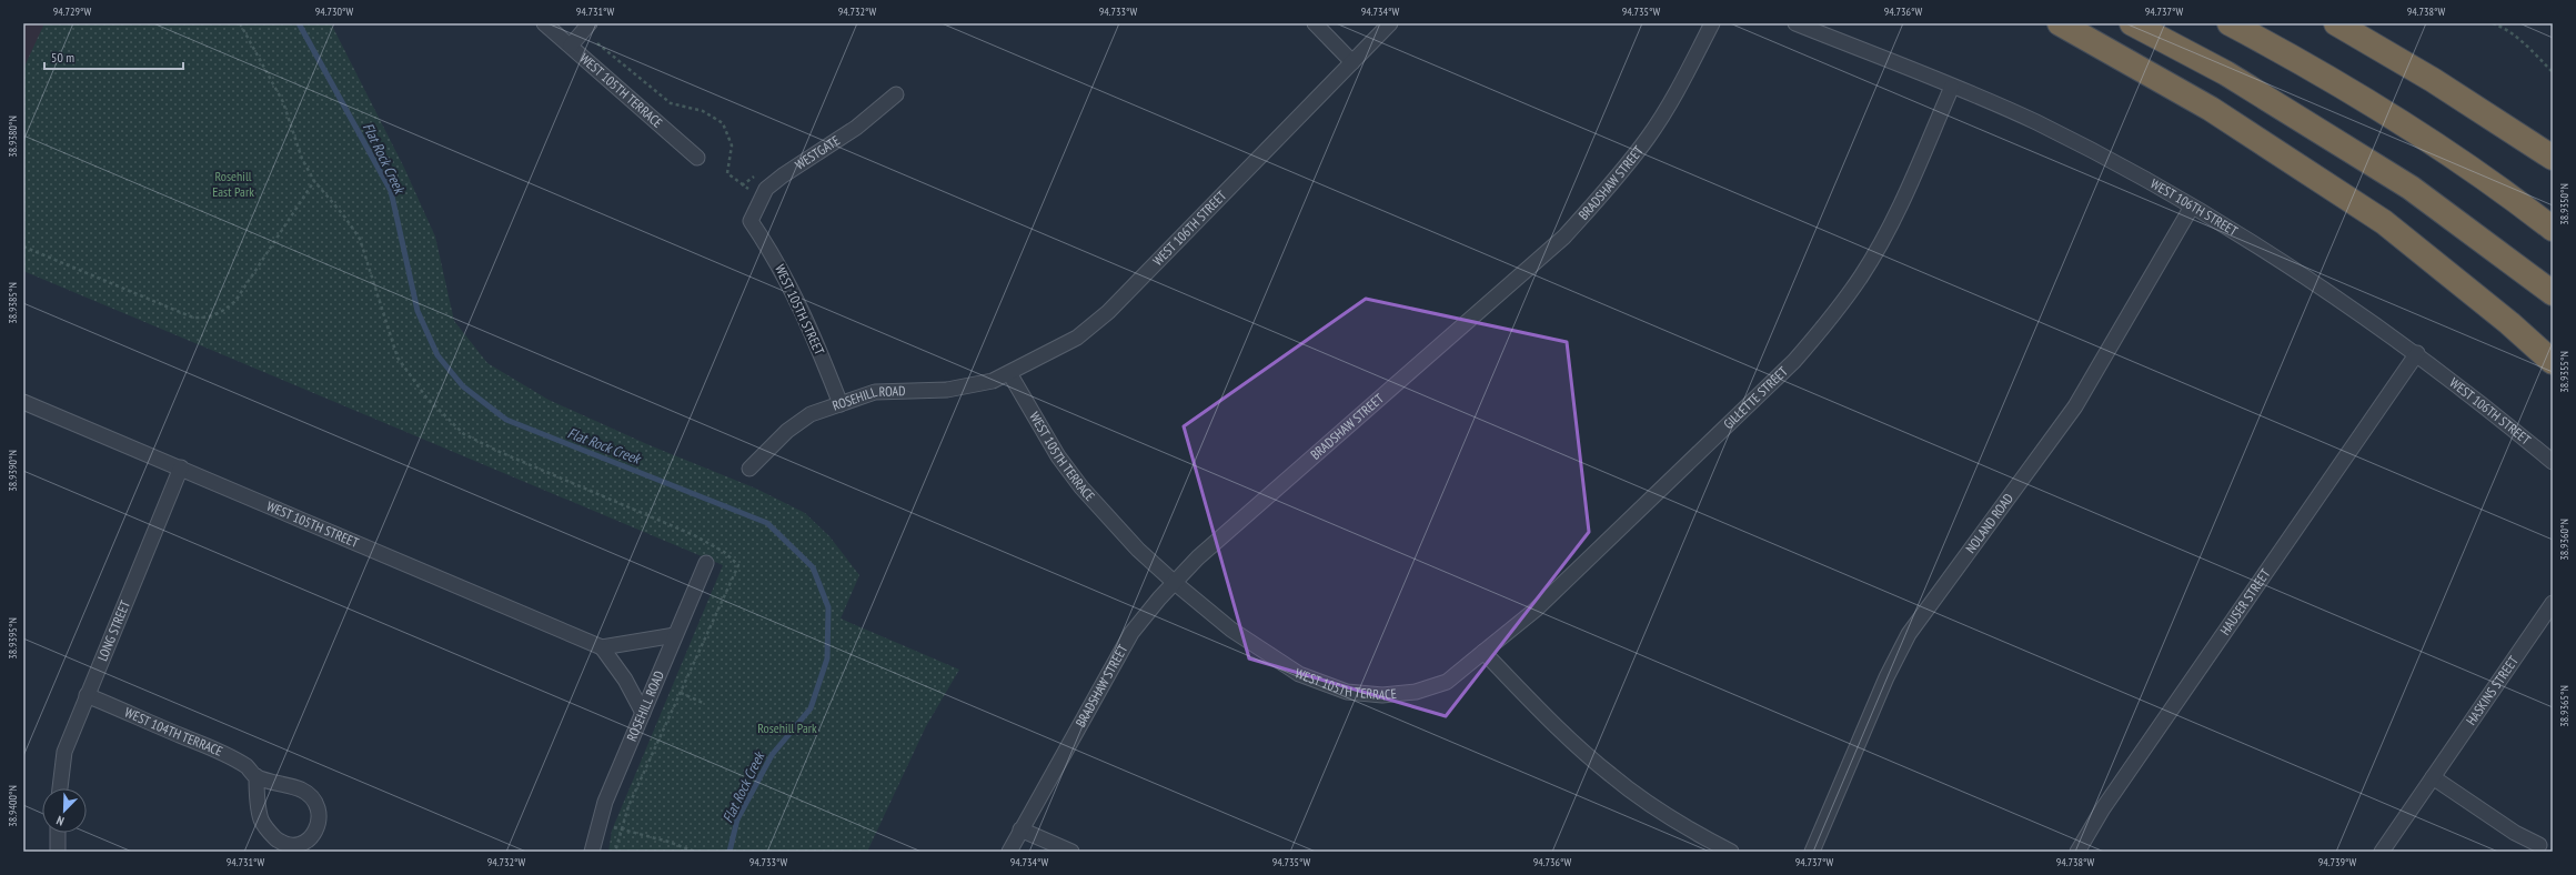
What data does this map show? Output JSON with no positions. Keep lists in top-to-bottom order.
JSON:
{
  "streets": {
    "street": [
      "WEST 105TH TERRACE",
      "WESTGATE",
      "BRADSHAW STREET",
      "WEST 106TH STREET",
      "WEST 105TH STREET",
      "GILLETTE STREET",
      "ROSEHILL ROAD",
      "NOLAND ROAD",
      "HAUSER STREET",
      "LONG STREET",
      "HASKINS STREET",
      "WEST 104TH TERRACE"
    ]
  },
  "crossings": [
    ["WEST 105TH TERRACE", "BRADSHAW STREET"],
    ["WEST 105TH TERRACE", "WEST 106TH STREET"],
    ["WEST 105TH TERRACE", "GILLETTE STREET"],
    ["WEST 105TH TERRACE", "ROSEHILL ROAD"],
    ["WESTGATE", "WEST 105TH STREET"],
    ["WEST 106TH STREET", "GILLETTE STREET"],
    ["WEST 106TH STREET", "ROSEHILL ROAD"],
    ["WEST 106TH STREET", "NOLAND ROAD"],
    ["WEST 106TH STREET", "HAUSER STREET"],
    ["WEST 105TH STREET", "ROSEHILL ROAD"],
    ["WEST 105TH STREET", "LONG STREET"],
    ["LONG STREET", "WEST 104TH TERRACE"]
  ],
  "water": ["Flat Rock Creek"],
  "parks": ["Rosehill East Park", "Rosehill Park"],
  "scale_bar": "50 m",
  "north": "bottom left",
  "coordinates": [
    "94.729°W",
    "94.730°W",
    "94.731°W",
    "94.732°W",
    "94.733°W",
    "94.734°W",
    "94.735°W",
    "94.736°W",
    "94.737°W",
    "94.738°W",
    "38.9380°N",
    "38.9350°N",
    "38.9385°N",
    "38.9355°N",
    "38.9390°N",
    "38.9360°N",
    "38.9395°N",
    "38.9365°N",
    "38.9400°N",
    "94.739°W"
  ]
}
